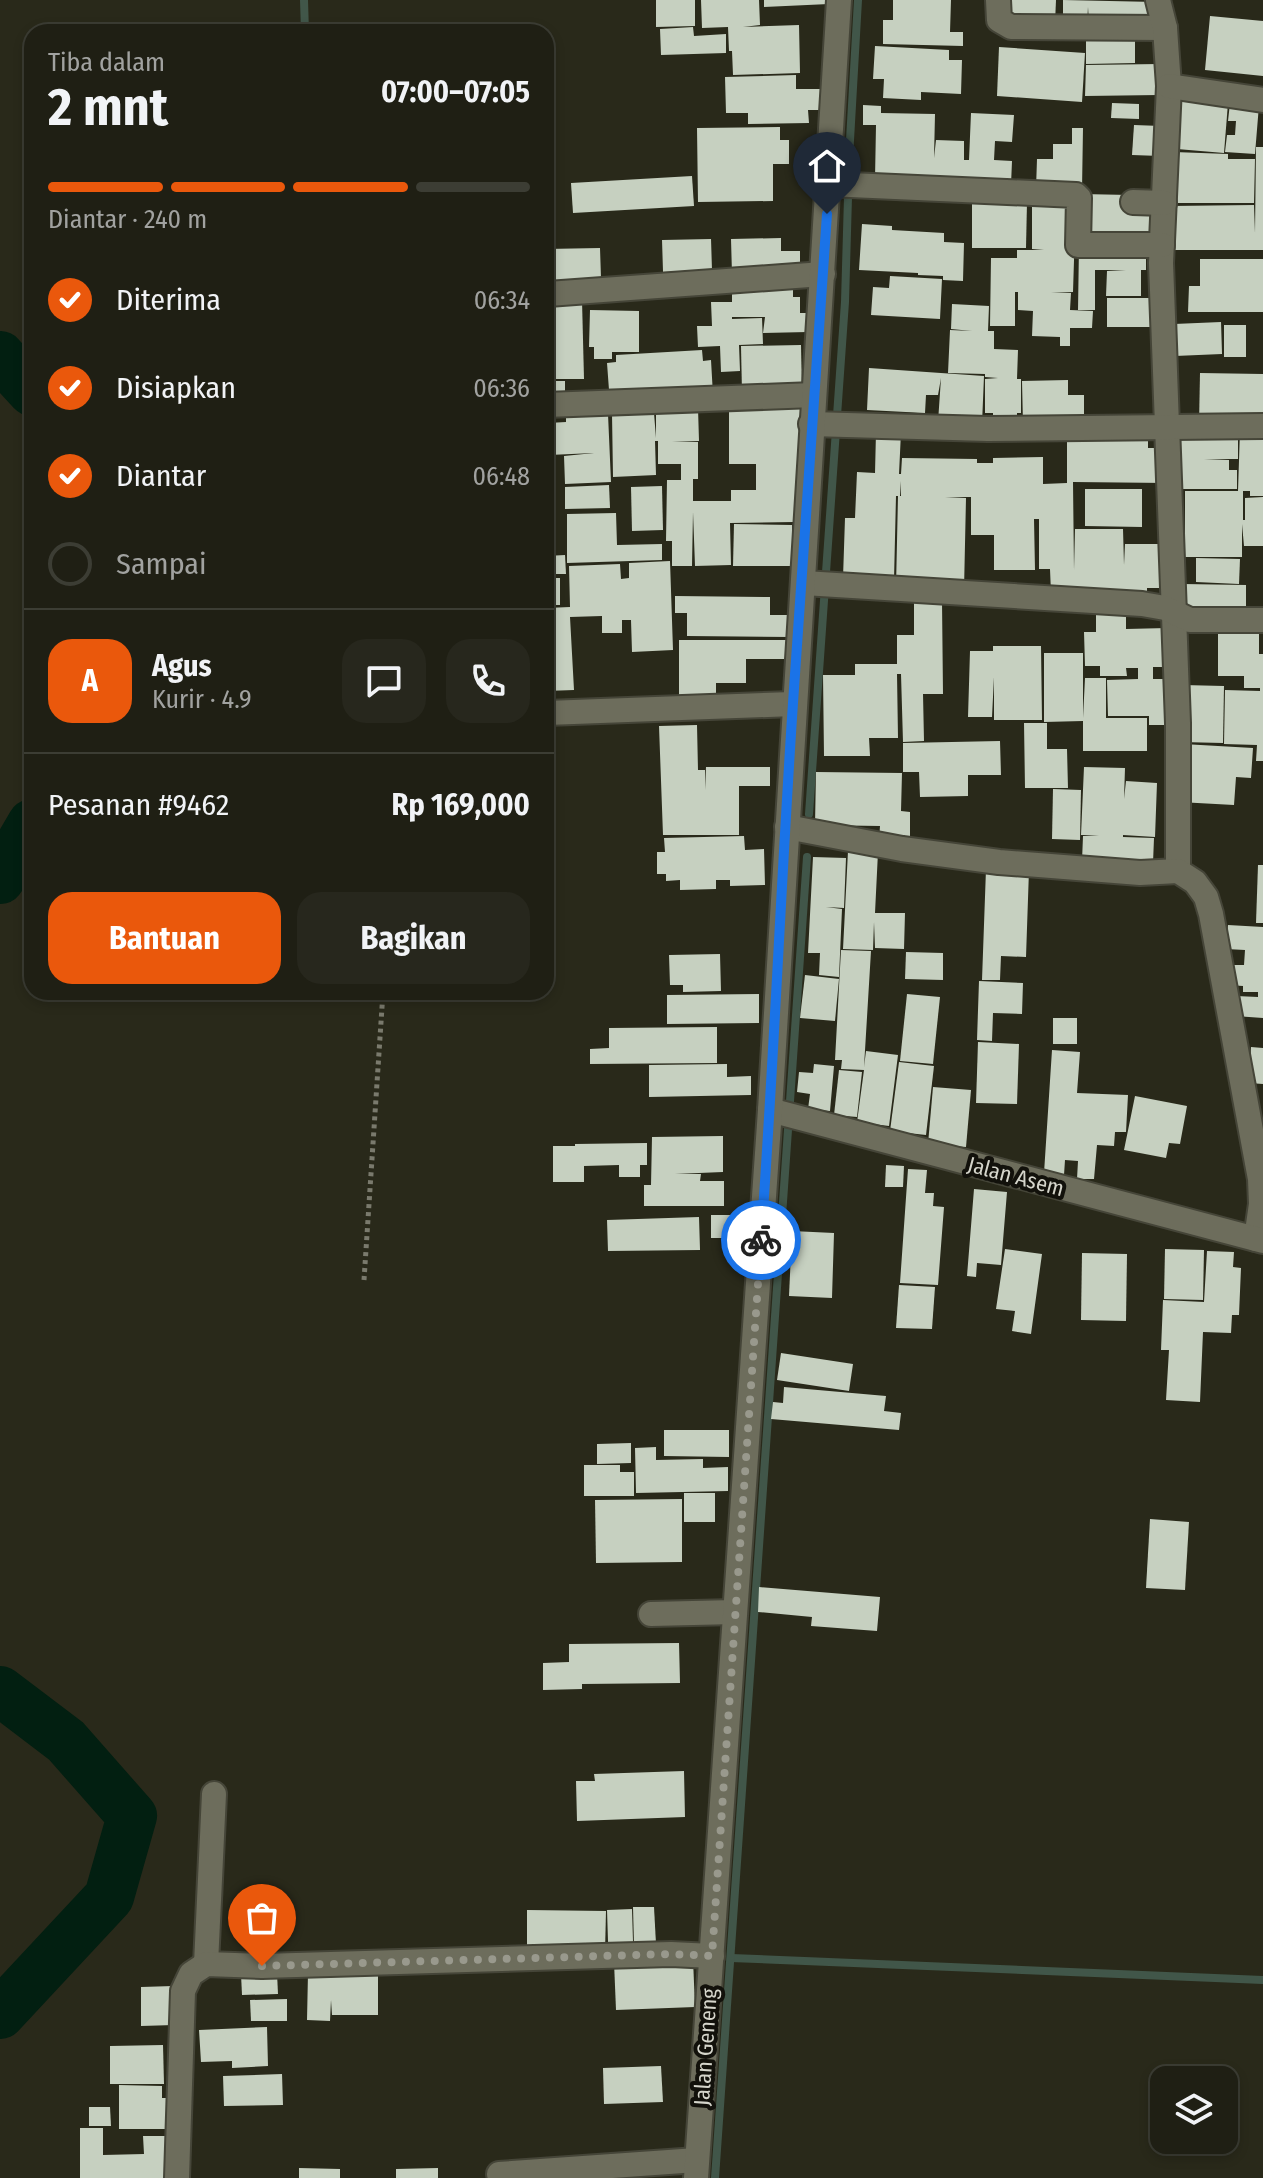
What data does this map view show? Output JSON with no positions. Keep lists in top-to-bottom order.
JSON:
{
  "streets": {
    "street": ["Jalan Asem", "Jalan Geneng"]
  },
  "crossings": [
    ["Jalan Asem", "Jalan Geneng"]
  ],
  "page": {
    "heading": ["2 mnt", "Tiba dalam", "07:00–07:05"],
    "panel": [
      "Agus",
      "Kurir · 4.9",
      "Pesanan #9462",
      "Rp 169,000"
    ],
    "bar": "Diantar · 240 m",
    "list": [
      ["Diterima", "06:34"],
      ["Disiapkan", "06:36"],
      ["Diantar", "06:48"],
      "Sampai"
    ],
    "round": "A",
    "buttons": ["Bantuan", "Bagikan"]
  }
}
